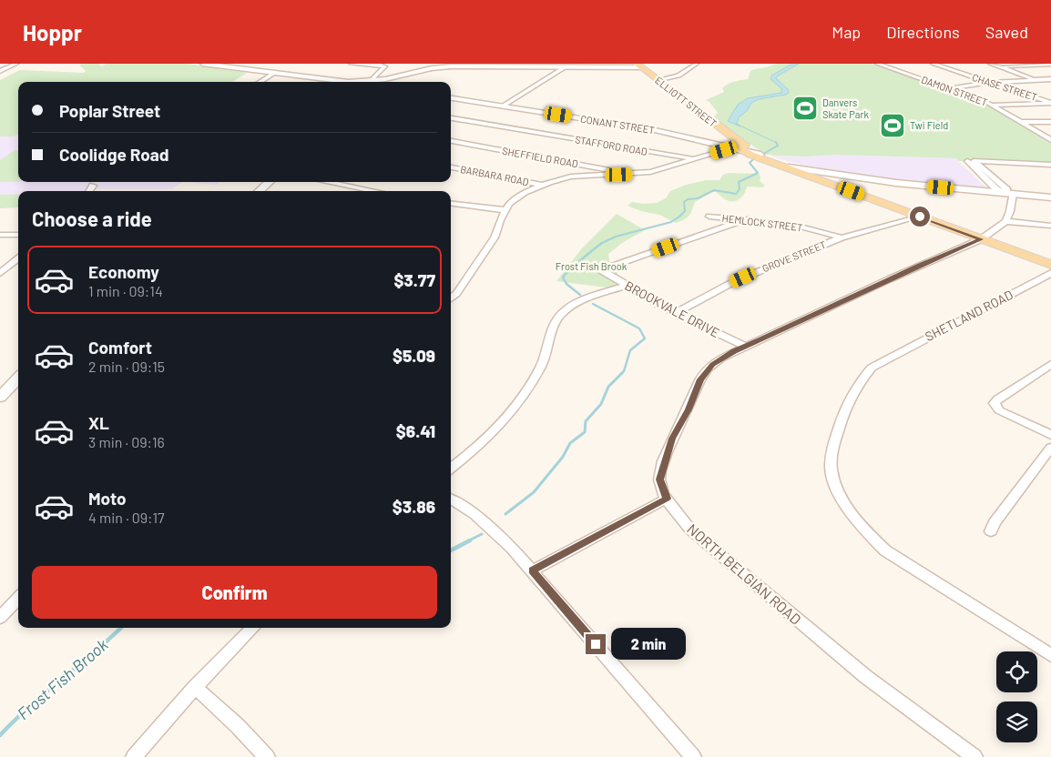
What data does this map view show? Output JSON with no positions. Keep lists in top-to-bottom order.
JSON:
{
  "streets": {
    "main road": ["ELLIOTT STREET", "CONANT STREET"],
    "street": [
      "CHASE STREET",
      "DAMON STREET",
      "STAFFORD ROAD",
      "SHEFFIELD ROAD",
      "BARBARA ROAD",
      "HEMLOCK STREET",
      "GROVE STREET",
      "BROOKVALE DRIVE",
      "SHETLAND ROAD",
      "NORTH BELGIAN ROAD"
    ]
  },
  "crossings": [
    ["ELLIOTT STREET", "CONANT STREET"],
    ["HEMLOCK STREET", "GROVE STREET"],
    ["HEMLOCK STREET", "BROOKVALE DRIVE"],
    ["GROVE STREET", "BROOKVALE DRIVE"],
    ["BROOKVALE DRIVE", "NORTH BELGIAN ROAD"]
  ],
  "water": ["Frost Fish Brook"],
  "parks": ["Frost Fish Brook"],
  "places": {
    "sports": ["Danvers Skate Park", "Twi Field"]
  },
  "page": {
    "header": "Hoppr",
    "nav": ["Map", "Directions", "Saved"],
    "banner": ["Poplar Street", "Coolidge Road"],
    "heading": "Choose a ride",
    "list": [
      {
        "name": "Economy",
        "note": "1 min · 09:14",
        "value": "$3.77"
      },
      {
        "name": "Comfort",
        "note": "2 min · 09:15",
        "value": "$5.09"
      },
      {
        "name": "XL",
        "note": "3 min · 09:16",
        "value": "$6.41"
      },
      {
        "name": "Moto",
        "note": "4 min · 09:17",
        "value": "$3.86"
      }
    ],
    "buttons": "Confirm",
    "bubble": "2 min"
  }
}
